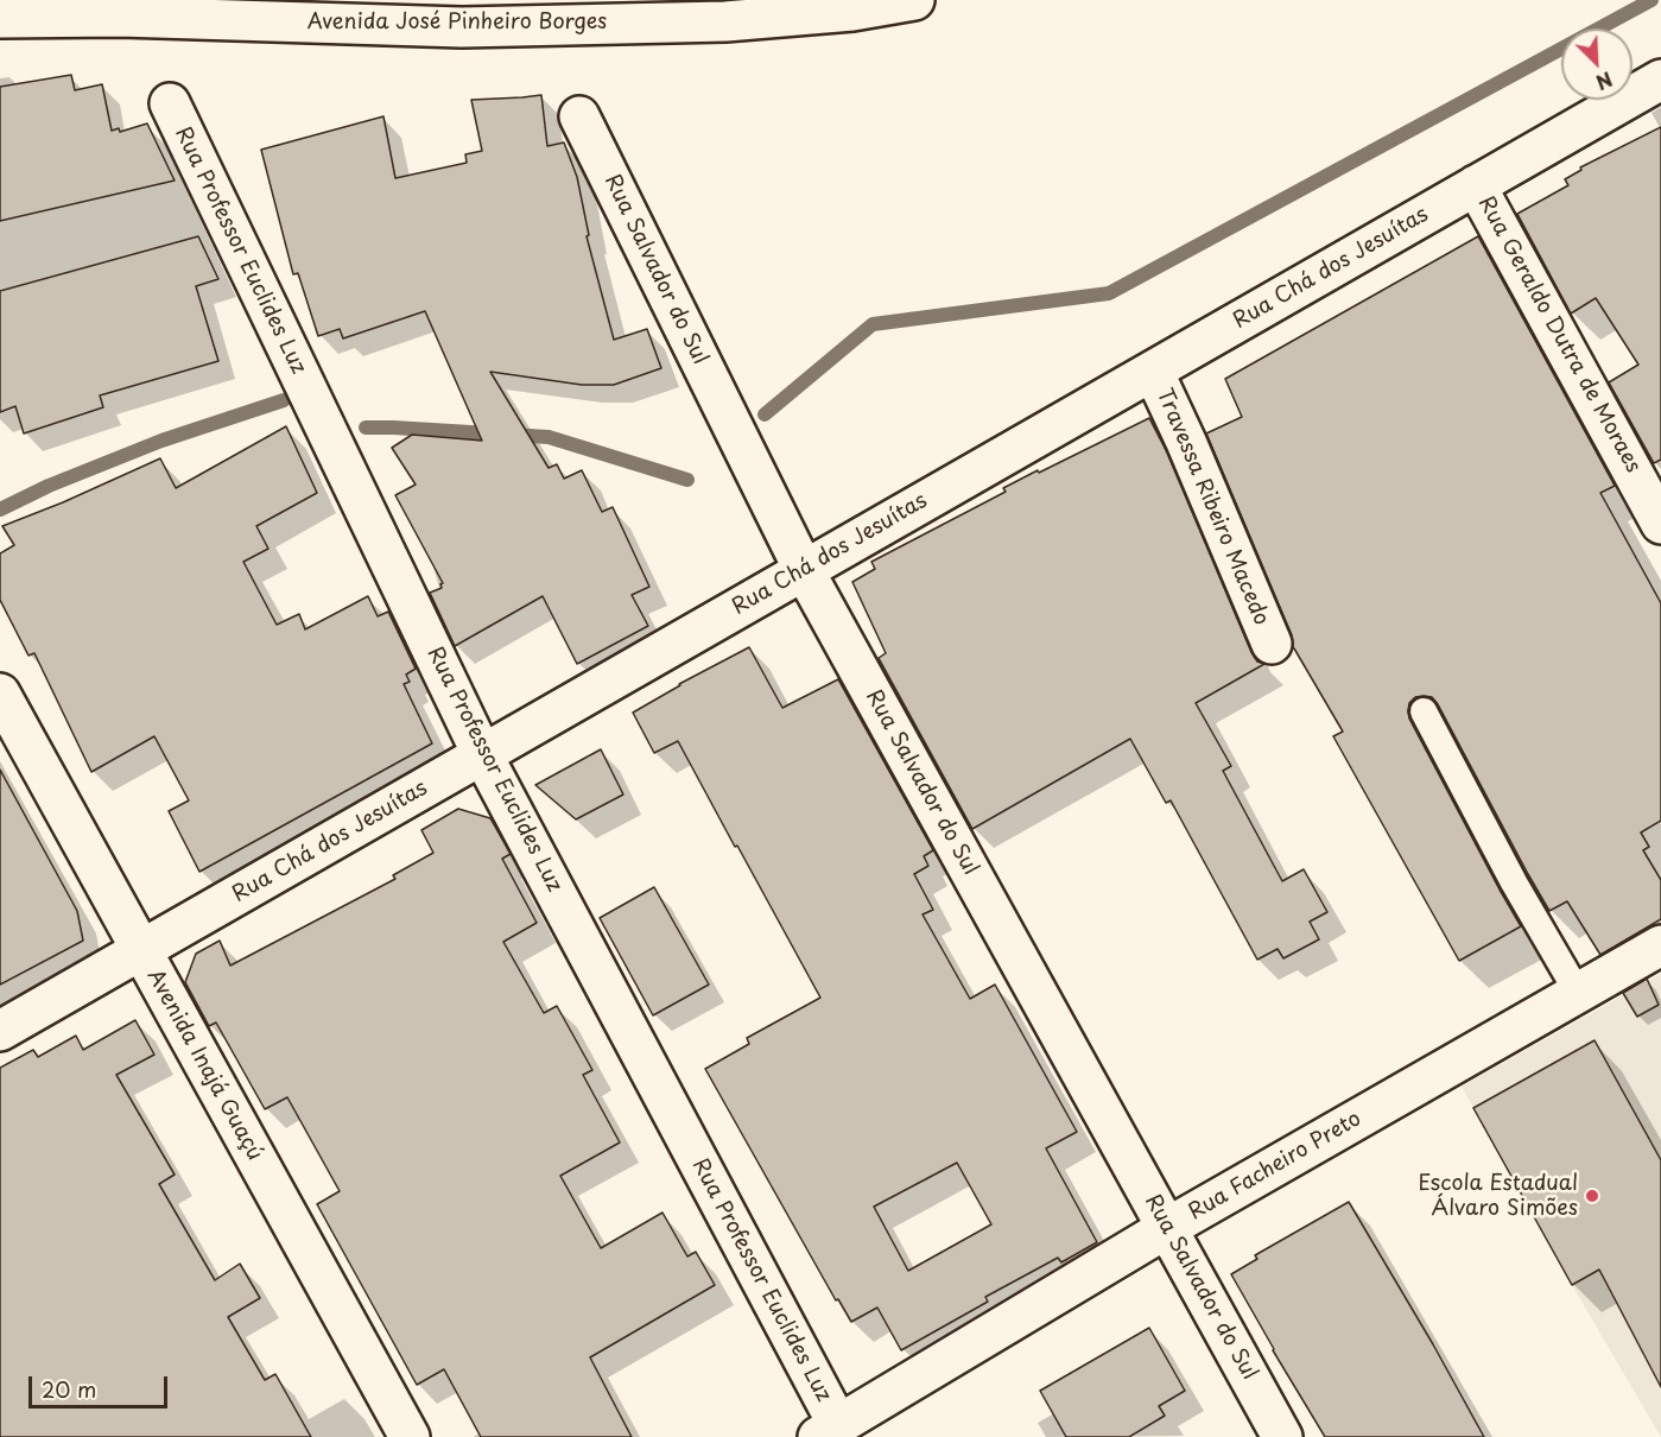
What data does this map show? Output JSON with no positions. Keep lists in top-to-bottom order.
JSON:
{
  "streets": {
    "street": [
      "Avenida José Pinheiro Borges",
      "Rua Professor Euclides Luz",
      "Rua Chá dos Jesuítas",
      "Rua Salvador do Sul",
      "Rua Geraldo Dutra de Moraes",
      "Travessa Ribeiro Macedo",
      "Avenida Inajá Guaçú",
      "Rua Facheiro Preto"
    ]
  },
  "crossings": [
    ["Rua Professor Euclides Luz", "Rua Chá dos Jesuítas"],
    ["Rua Professor Euclides Luz", "Rua Facheiro Preto"],
    ["Rua Chá dos Jesuítas", "Rua Salvador do Sul"],
    ["Rua Chá dos Jesuítas", "Rua Geraldo Dutra de Moraes"],
    ["Rua Chá dos Jesuítas", "Travessa Ribeiro Macedo"],
    ["Rua Chá dos Jesuítas", "Avenida Inajá Guaçú"],
    ["Rua Salvador do Sul", "Rua Facheiro Preto"]
  ],
  "places": ["Escola Estadual Álvaro Simões"],
  "scale_bar": "20 m",
  "north": "bottom right"
}
